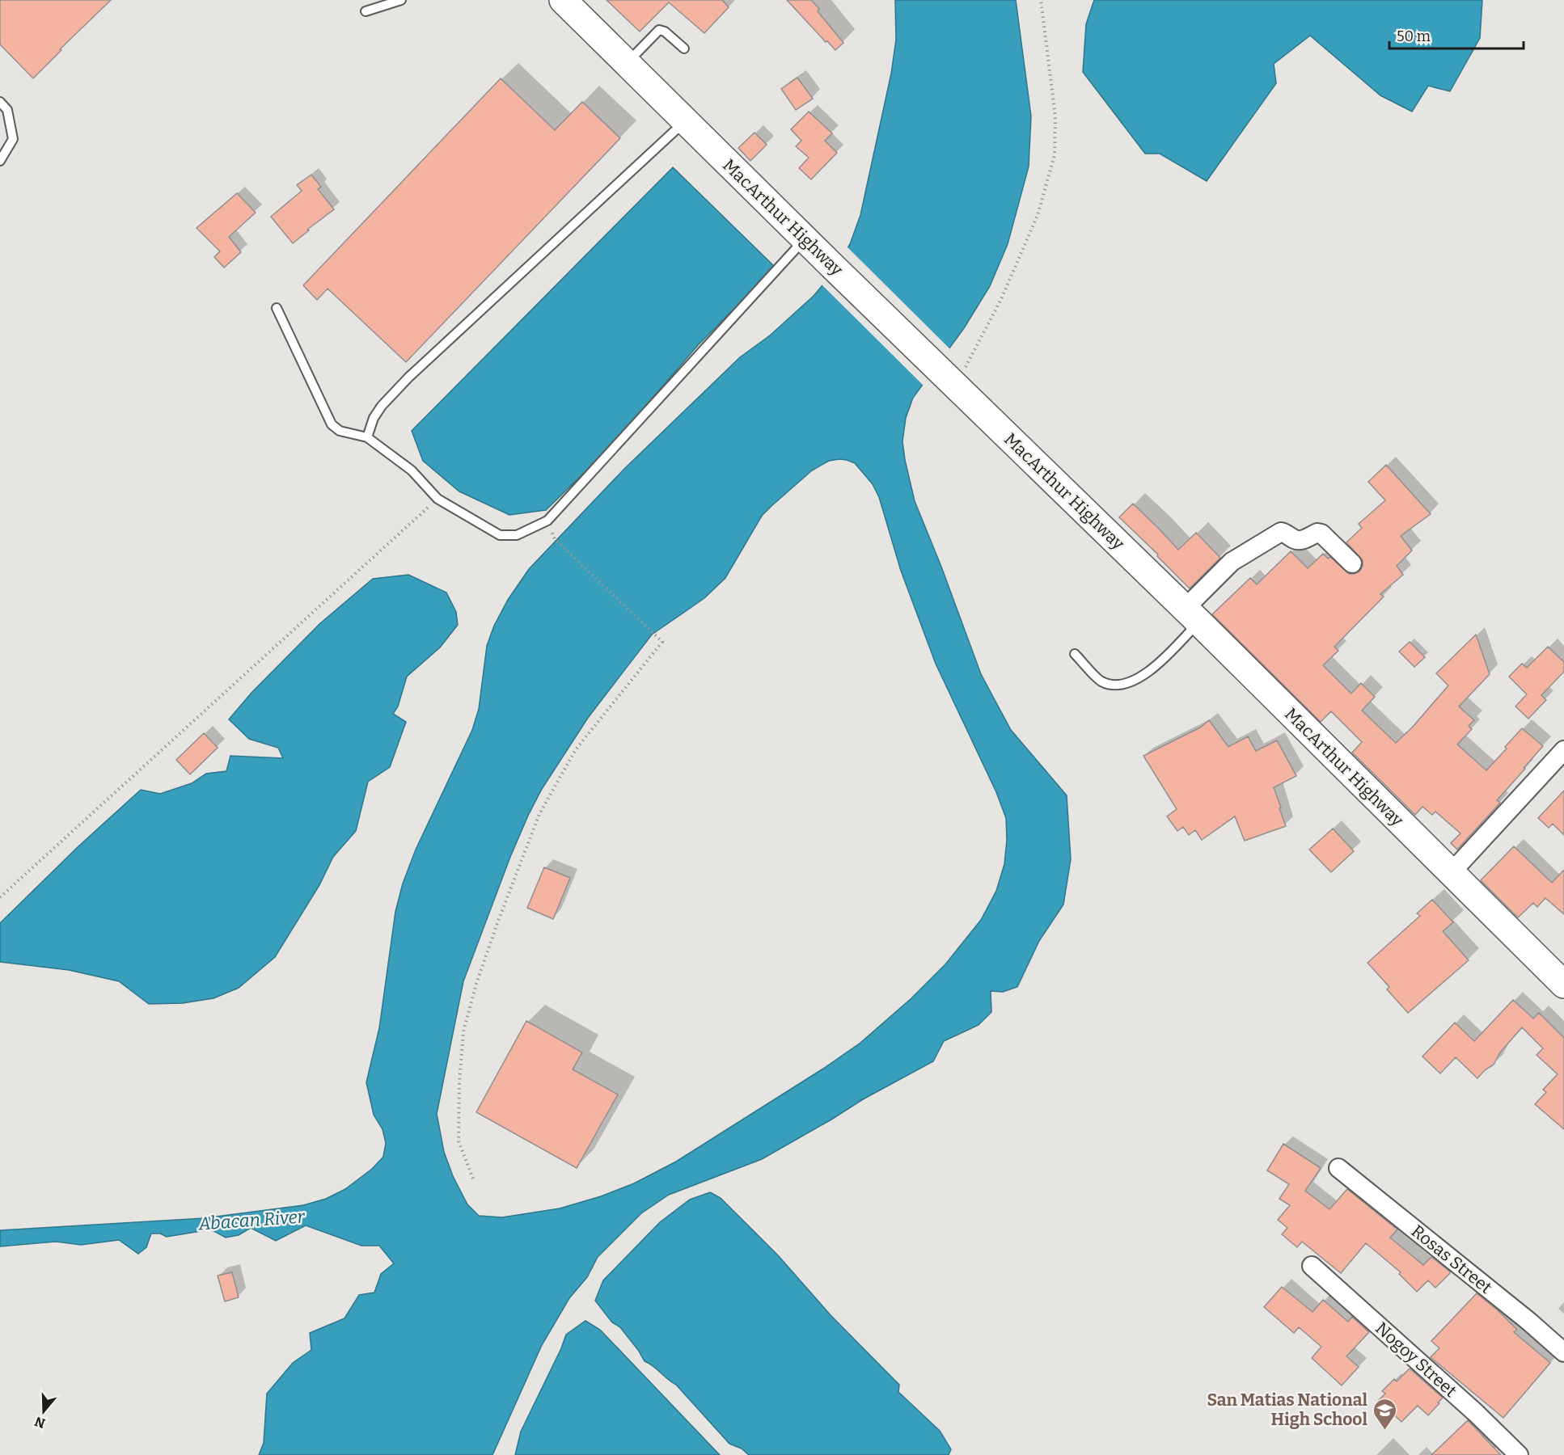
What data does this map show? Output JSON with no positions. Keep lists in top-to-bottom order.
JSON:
{
  "streets": {
    "highway": ["MacArthur Highway"],
    "street": ["Rosas Street", "Nogoy Street"]
  },
  "water": ["Abacan River"],
  "places": {
    "school or university": ["San Matias National High School"]
  },
  "scale_bar": "50 m",
  "north": "bottom"
}
